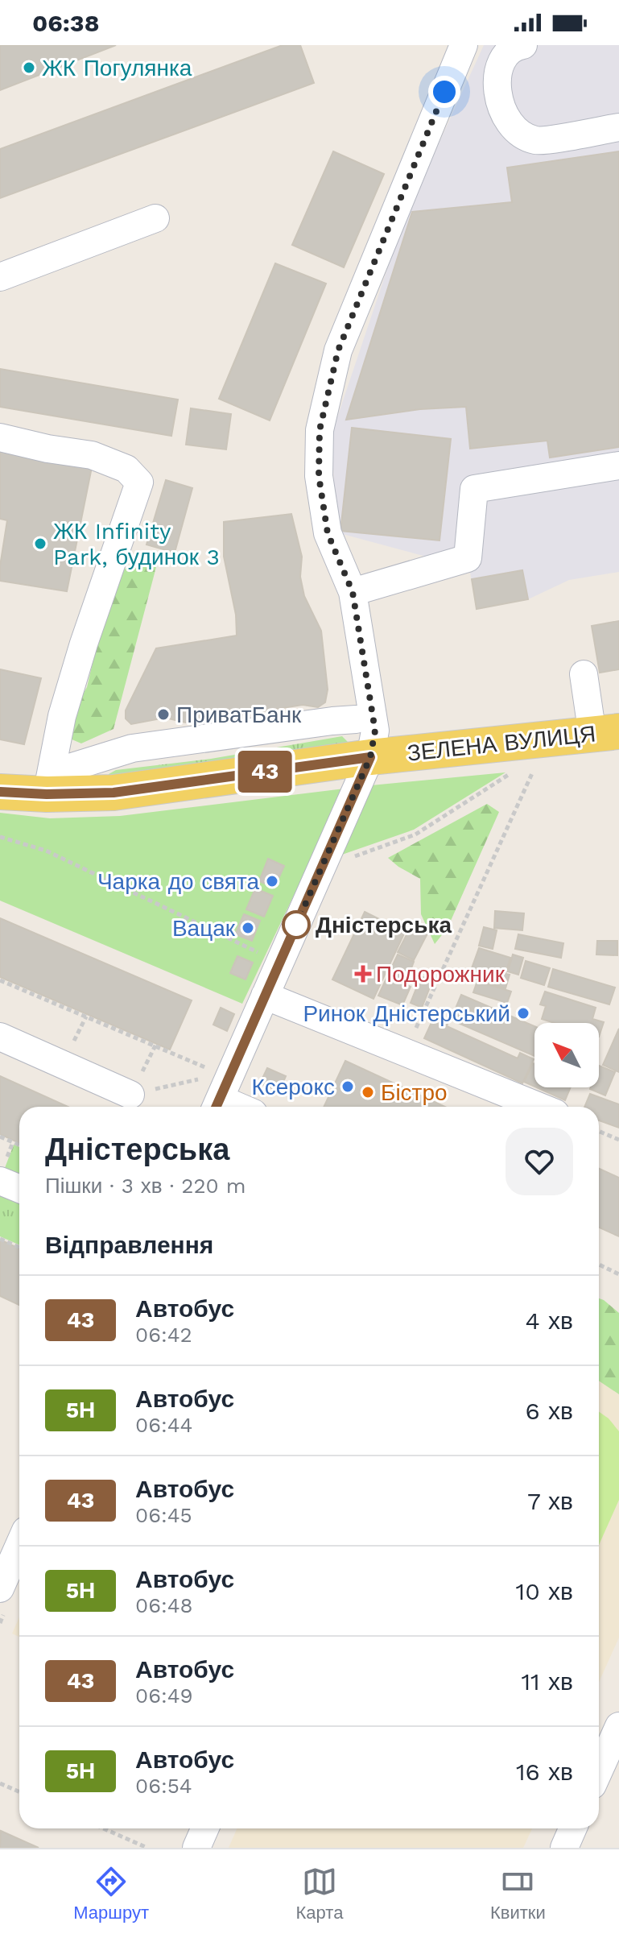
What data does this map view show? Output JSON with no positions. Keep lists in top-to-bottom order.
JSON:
{
  "streets": {
    "main road": ["ЗЕЛЕНА ВУЛИЦЯ"]
  },
  "places": {
    "other": [
      "ЖК Погулянка",
      "ЖК Infinity Park, будинок 3",
      "ПриватБанк",
      "Чарка до свята",
      "Дністерська",
      "Вацак",
      "Ринок Дністерський",
      "Ксерокс",
      "Бістро"
    ],
    "health": ["Подорожник"]
  },
  "lines": ["bus line 43"],
  "north": "top left",
  "page": {
    "status": "06:38",
    "on_map": "43",
    "heading": [
      ["Дністерська", "Пішки · 3 хв · 220 m"],
      "Відправлення"
    ],
    "list": [
      {
        "mark": "43",
        "name": "Автобус",
        "note": "06:42",
        "value": "4 хв"
      },
      {
        "mark": "5Н",
        "name": "Автобус",
        "note": "06:44",
        "value": "6 хв"
      },
      {
        "mark": "43",
        "name": "Автобус",
        "note": "06:45",
        "value": "7 хв"
      },
      {
        "mark": "5Н",
        "name": "Автобус",
        "note": "06:48",
        "value": "10 хв"
      },
      {
        "mark": "43",
        "name": "Автобус",
        "note": "06:49",
        "value": "11 хв"
      },
      {
        "mark": "5Н",
        "name": "Автобус",
        "note": "06:54",
        "value": "16 хв"
      }
    ],
    "tabs": ["Маршрут", "Карта", "Квитки"]
  }
}
